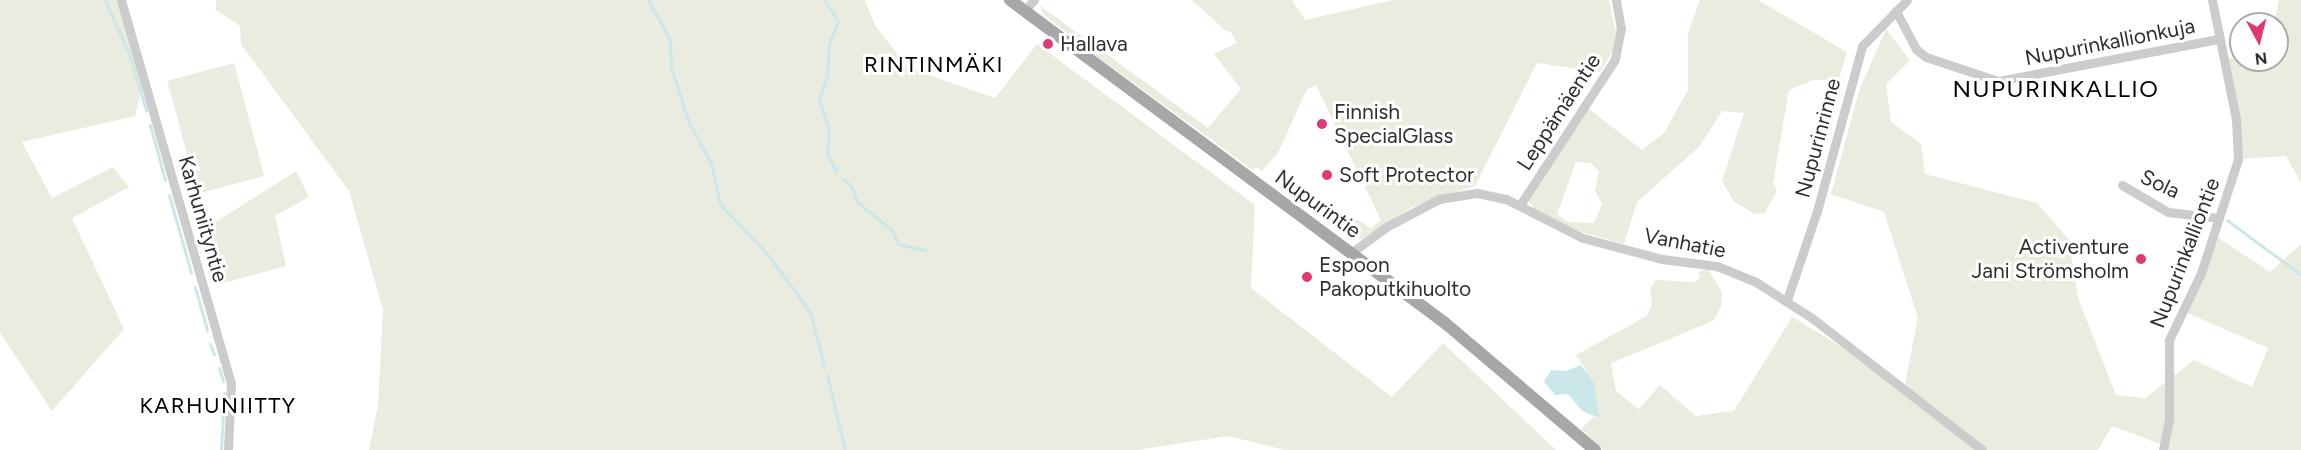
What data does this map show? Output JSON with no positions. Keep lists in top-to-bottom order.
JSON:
{
  "streets": {
    "main road": ["Nupurintie"],
    "street": [
      "Nupurinkallionkuja",
      "Leppämäentie",
      "Nupurinrinne",
      "Sola",
      "Karhuniityntie",
      "Vanhatie",
      "Nupurinkalliontie"
    ]
  },
  "crossings": [
    ["Nupurinkallionkuja", "Nupurinrinne"],
    ["Nupurinkallionkuja", "Nupurinkalliontie"],
    ["Leppämäentie", "Vanhatie"],
    ["Nupurinrinne", "Vanhatie"],
    ["Sola", "Nupurinkalliontie"],
    ["Nupurintie", "Vanhatie"]
  ],
  "districts": ["RINTINMÄKI", "NUPURINKALLIO", "KARHUNIITTY"],
  "places": [
    "Hallava",
    "Finnish SpecialGlass",
    "Soft Protector",
    "Activenture Jani Strömsholm",
    "Espoon Pakoputkihuolto"
  ],
  "north": "bottom"
}
